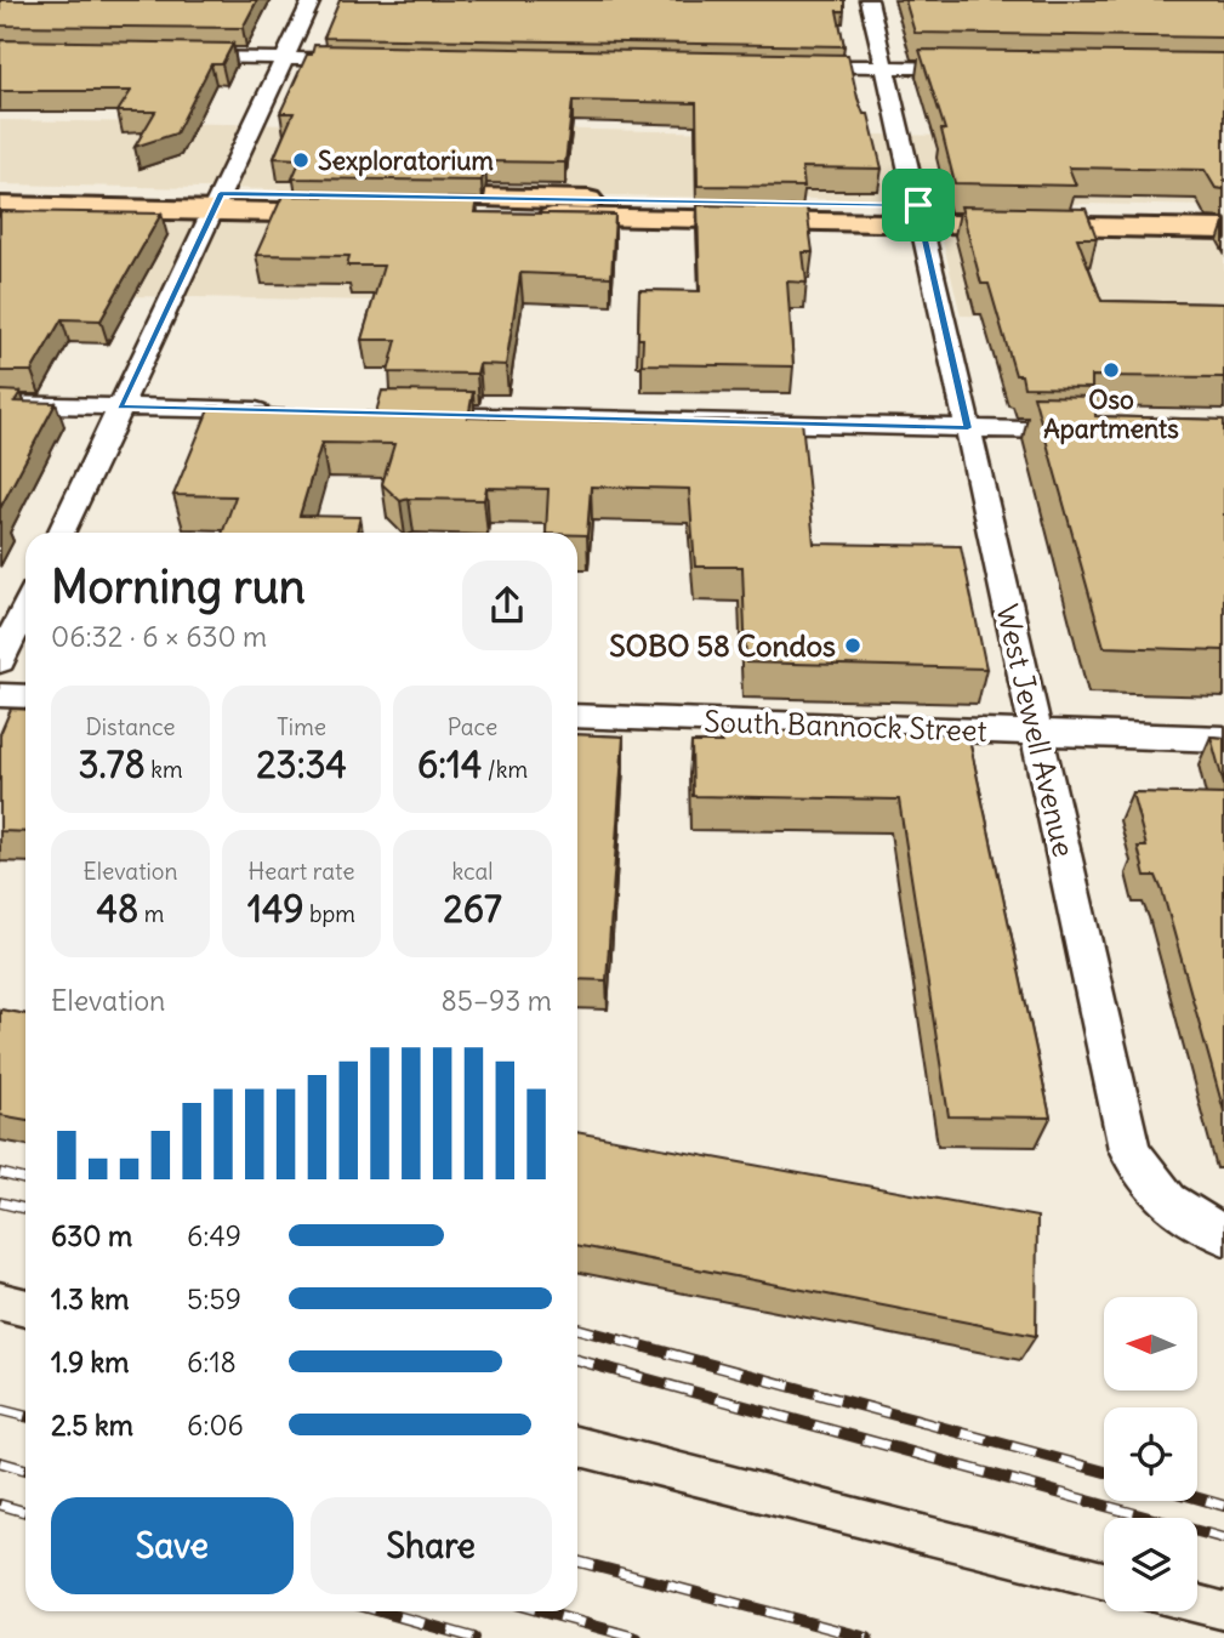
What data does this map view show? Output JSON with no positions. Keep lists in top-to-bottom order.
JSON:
{
  "streets": {
    "street": ["South Bannock Street", "West Jewell Avenue"]
  },
  "crossings": [
    ["South Bannock Street", "West Jewell Avenue"]
  ],
  "places": ["Sexploratorium", "Oso Apartments", "SOBO 58 Condos"],
  "north": "left",
  "page": {
    "heading": ["Morning run", "06:32 · 6 × 630 m"],
    "stats": [
      ["Distance", "3.78 km"],
      ["Time", "23:34"],
      ["Pace", "6:14 /km"],
      ["Elevation", "48 m"],
      ["Heart rate", "149 bpm"],
      ["kcal", "267"]
    ],
    "chart": ["Elevation", "85–93 m"],
    "list": [
      {
        "name": "630 m",
        "note": "6:49"
      },
      {
        "name": "1.3 km",
        "note": "5:59"
      },
      {
        "name": "1.9 km",
        "note": "6:18"
      },
      {
        "name": "2.5 km",
        "note": "6:06"
      }
    ],
    "buttons": ["Save", "Share"]
  }
}
